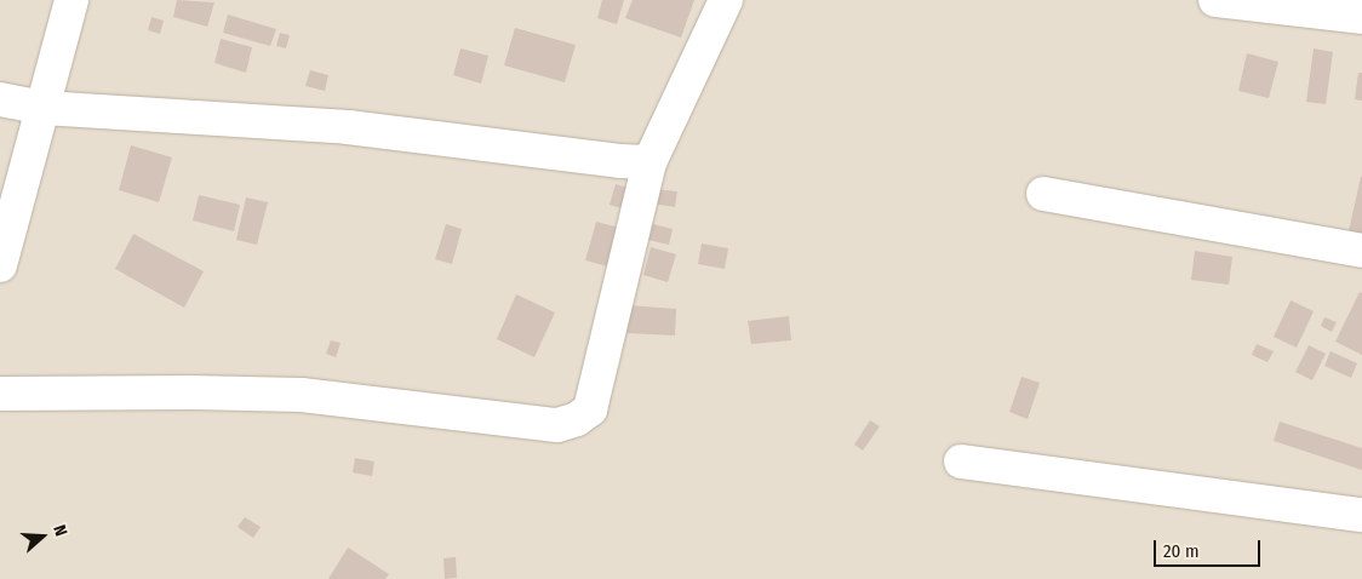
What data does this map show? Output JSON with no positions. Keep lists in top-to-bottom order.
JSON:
{
  "scale_bar": "20 m",
  "north": "right"
}
